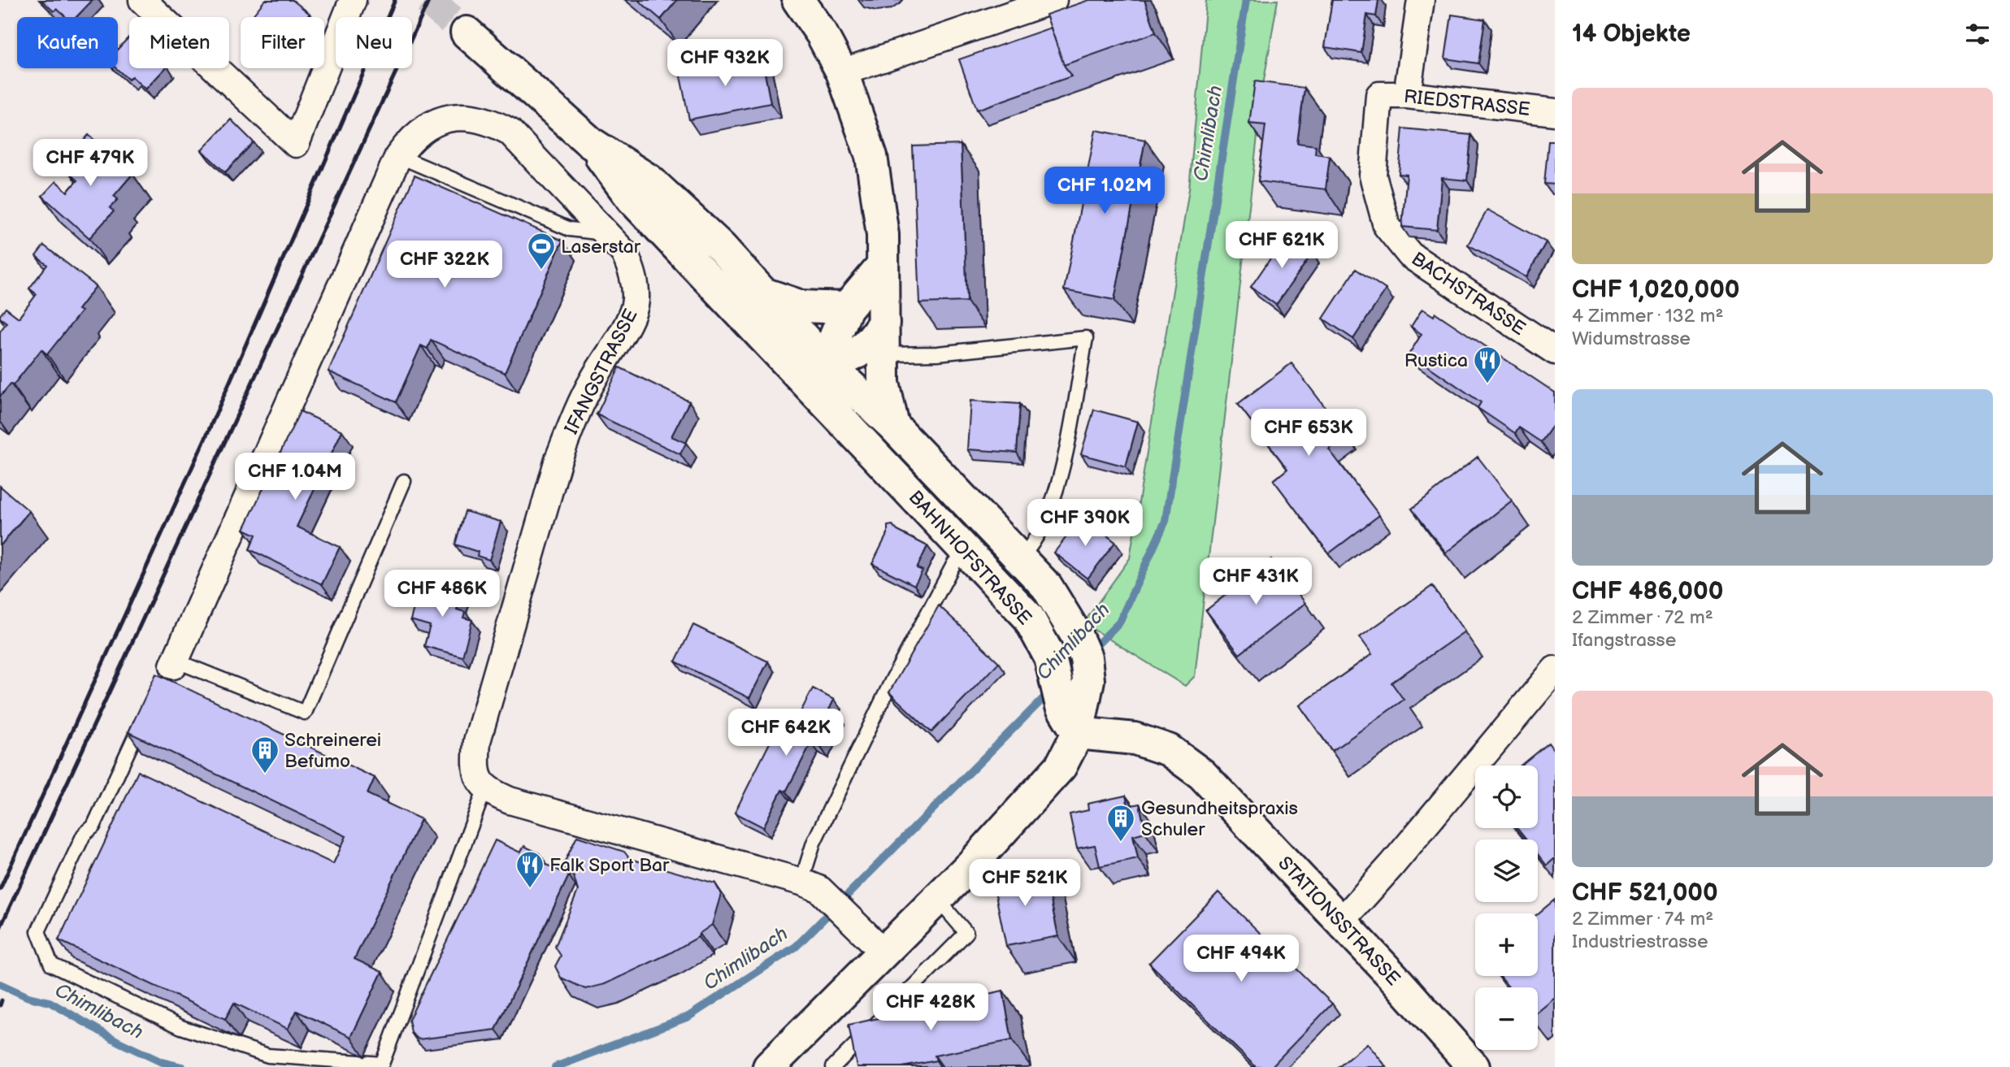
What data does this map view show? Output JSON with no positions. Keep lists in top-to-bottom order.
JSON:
{
  "streets": {
    "main road": ["BAHNHOFSTRASSE", "STATIONSSTRASSE"],
    "street": ["RIEDSTRASSE", "BACHSTRASSE", "IFANGSTRASSE"]
  },
  "crossings": [
    ["RIEDSTRASSE", "BACHSTRASSE"],
    ["BAHNHOFSTRASSE", "STATIONSSTRASSE"]
  ],
  "water": ["Chimlibach"],
  "places": {
    "sports": ["Laserstar"],
    "restaurant": ["Rustica", "Falk Sport Bar"],
    "building": ["Schreinerei Befumo", "Gesundheitspraxis Schuler"]
  },
  "page": {
    "heading": "14 Objekte",
    "chip": [
      "Kaufen",
      "Mieten",
      "Filter",
      "Neu"
    ],
    "price": [
      "CHF 932K",
      "CHF 479K",
      "CHF 1.02M",
      "CHF 621K",
      "CHF 322K",
      "CHF 653K",
      "CHF 1.04M",
      "CHF 390K",
      "CHF 431K",
      "CHF 486K",
      "CHF 642K",
      "CHF 521K",
      "CHF 494K",
      "CHF 428K"
    ],
    "list": [
      {
        "name": "CHF 1,020,000",
        "note": "4 Zimmer · 132 m² · Widumstrasse"
      },
      {
        "name": "CHF 486,000",
        "note": "2 Zimmer · 72 m² · Ifangstrasse"
      },
      {
        "name": "CHF 521,000",
        "note": "2 Zimmer · 74 m² · Industriestrasse"
      }
    ],
    "map_buttons": ["+", "−"]
  }
}
